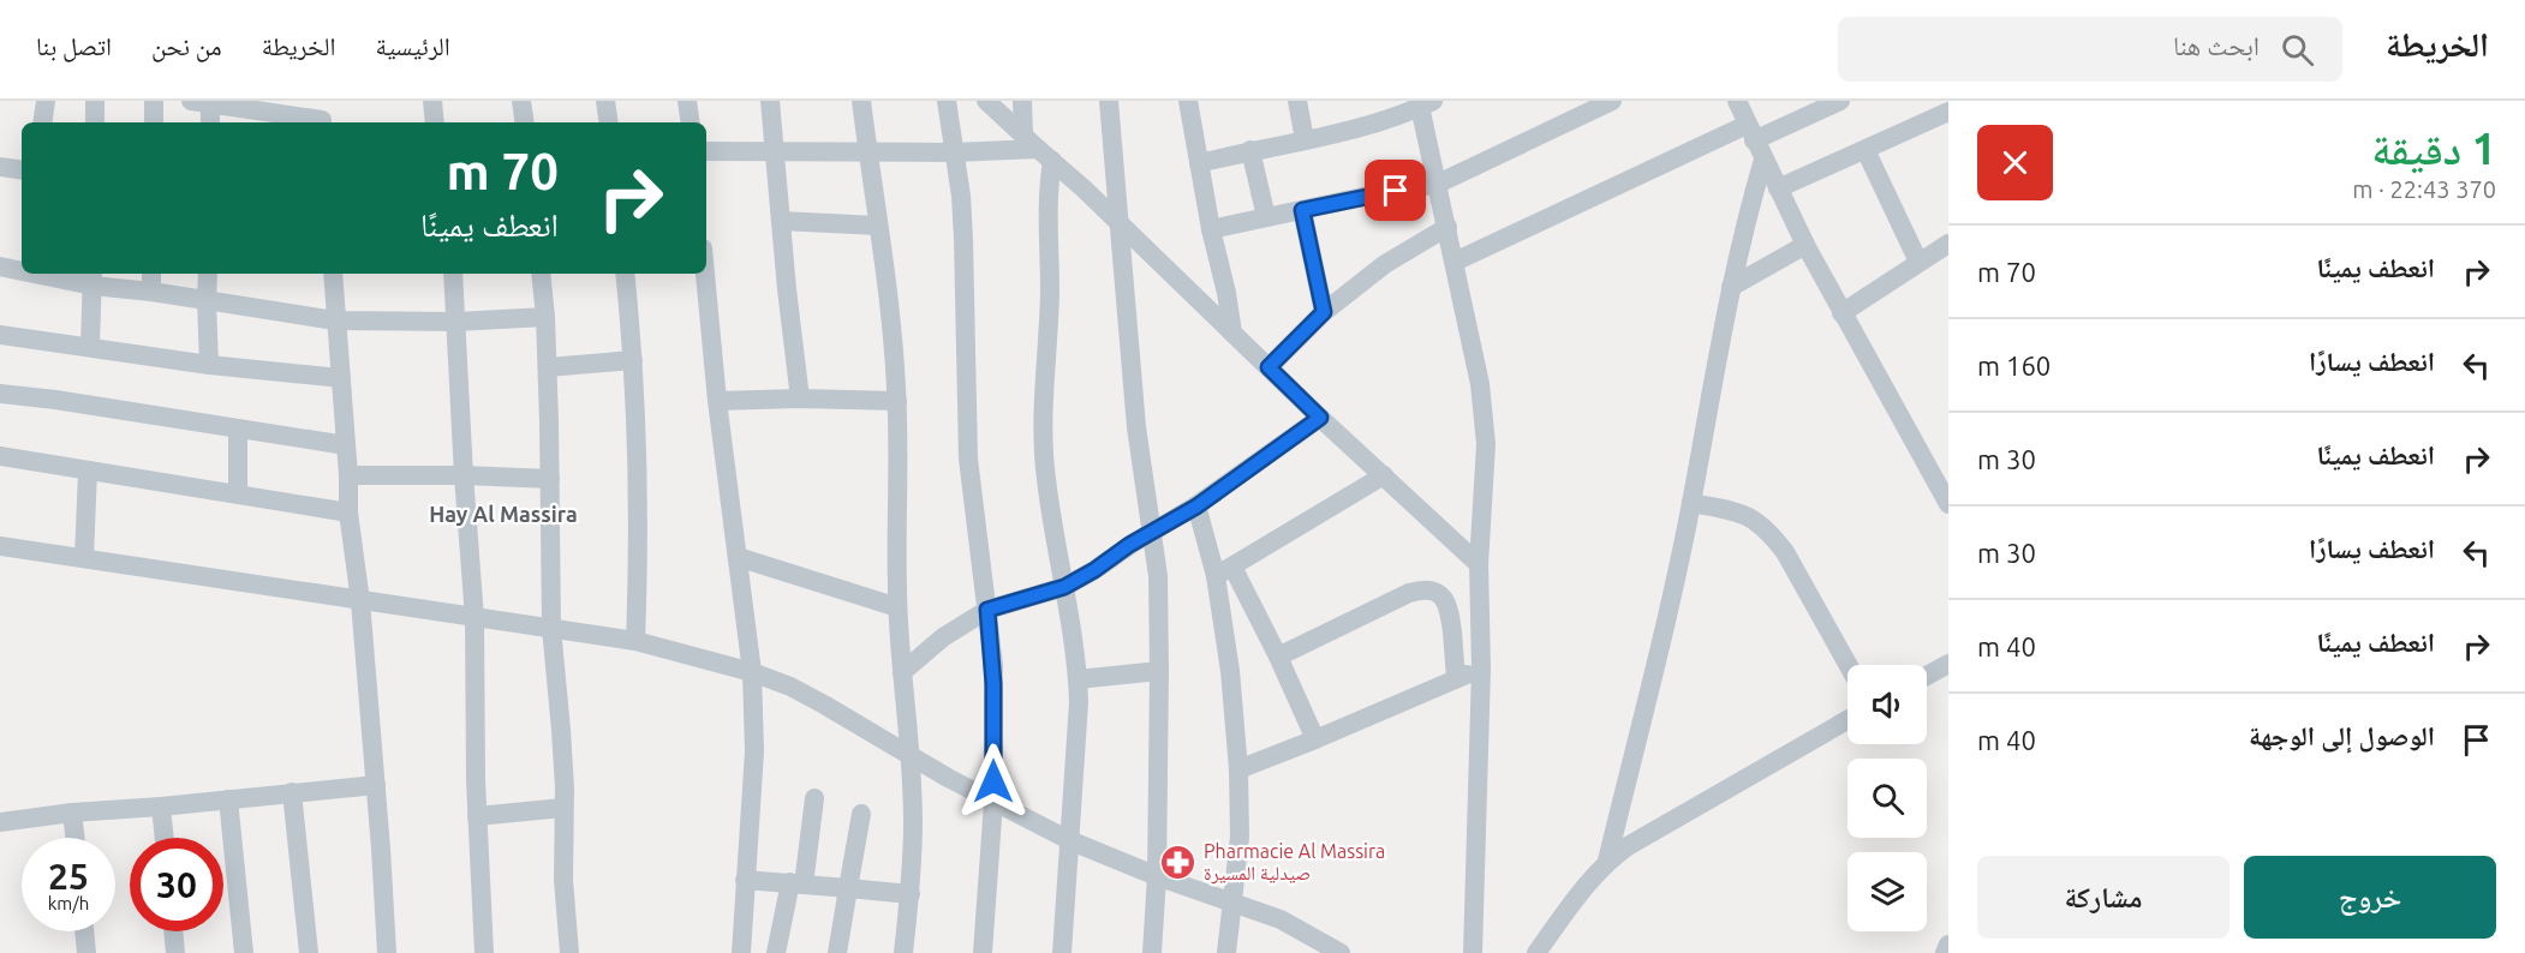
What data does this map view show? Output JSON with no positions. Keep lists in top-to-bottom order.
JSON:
{
  "districts": ["Hay Al Massira"],
  "places": {
    "pharmacy": ["Pharmacie Al Massira صيدلية المسيرة"]
  },
  "page": {
    "header": "الخريطة",
    "search": "ابحث هنا",
    "nav": [
      "الرئيسية",
      "الخريطة",
      "من نحن",
      "اتصل بنا"
    ],
    "heading": ["1 دقيقة", "370 m · 22:43"],
    "turn": ["70 m", "انعطف يمينًا"],
    "list": [
      {
        "name": "انعطف يمينًا",
        "value": "70 m"
      },
      {
        "name": "انعطف يسارًا",
        "value": "160 m"
      },
      {
        "name": "انعطف يمينًا",
        "value": "30 m"
      },
      {
        "name": "انعطف يسارًا",
        "value": "30 m"
      },
      {
        "name": "انعطف يمينًا",
        "value": "40 m"
      },
      {
        "name": "الوصول إلى الوجهة",
        "value": "40 m"
      }
    ],
    "speed": "25 km/h",
    "limit": "30",
    "buttons": ["خروج", "مشاركة"]
  }
}
